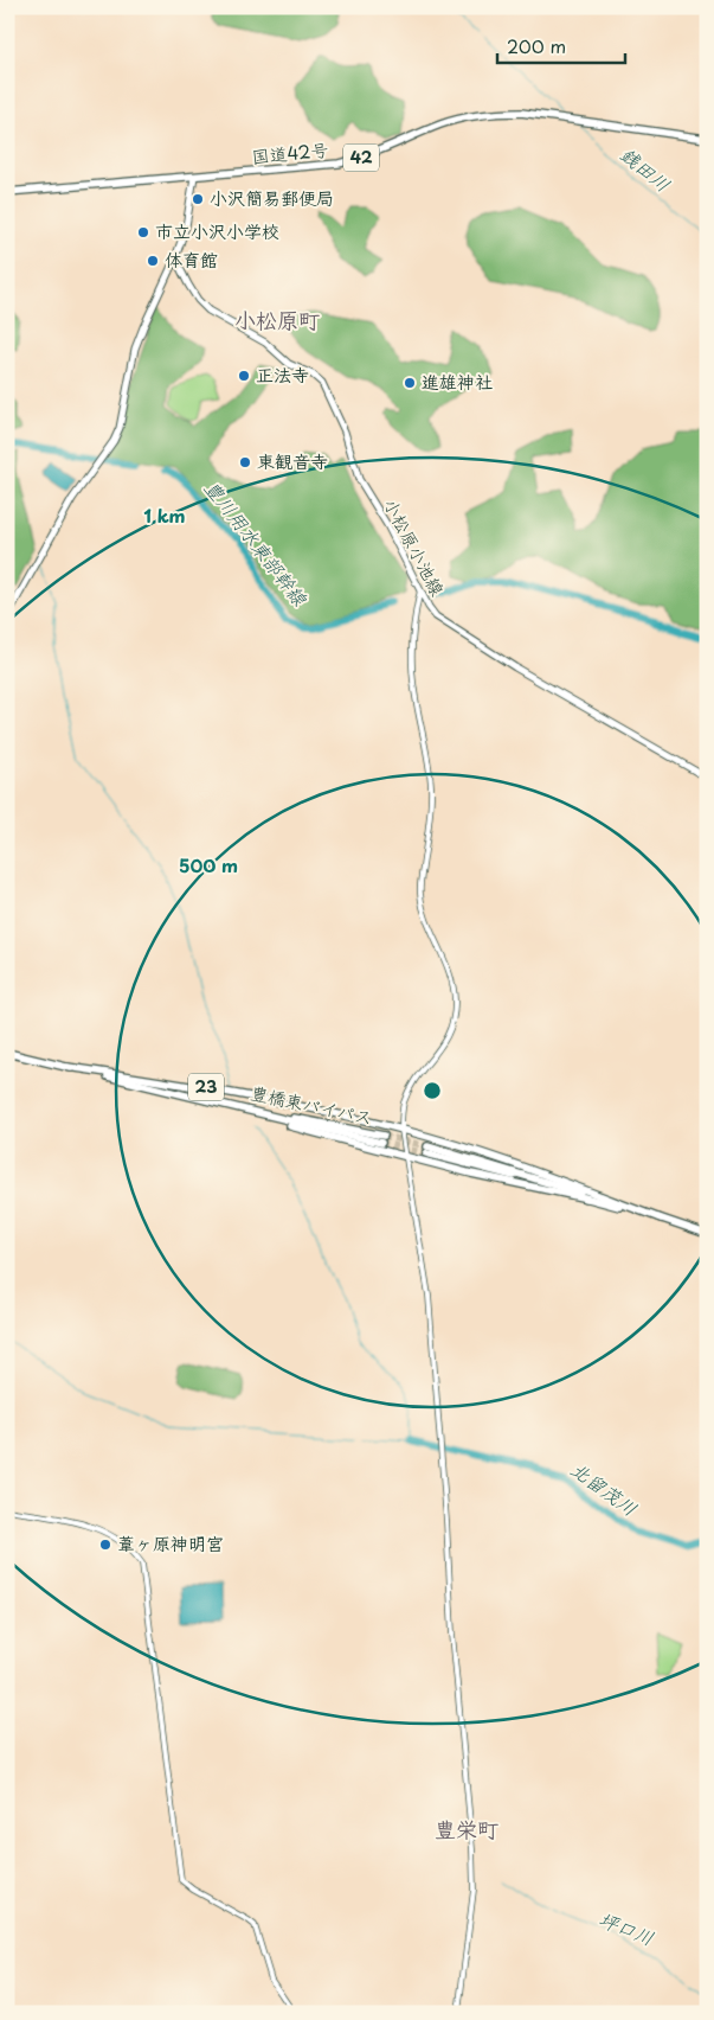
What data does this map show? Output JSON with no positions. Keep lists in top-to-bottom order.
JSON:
{
  "streets": {
    "highway": [
      "国道42号",
      "42",
      "23",
      "豊橋東バイパス"
    ],
    "main road": ["小松原小池線"]
  },
  "crossings": [
    ["23", "豊橋東バイパス"]
  ],
  "districts": ["小松原町", "豊栄町"],
  "water": [
    "銭田川",
    "豊川用水東部幹線",
    "北留茂川",
    "坪口川"
  ],
  "places": [
    "小沢簡易郵便局",
    "市立小沢小学校",
    "体育館",
    "正法寺",
    "進雄神社",
    "東観音寺",
    "葦ヶ原神明宮"
  ],
  "scale_bar": "200 m",
  "rings": ["1 km", "500 m"]
}
